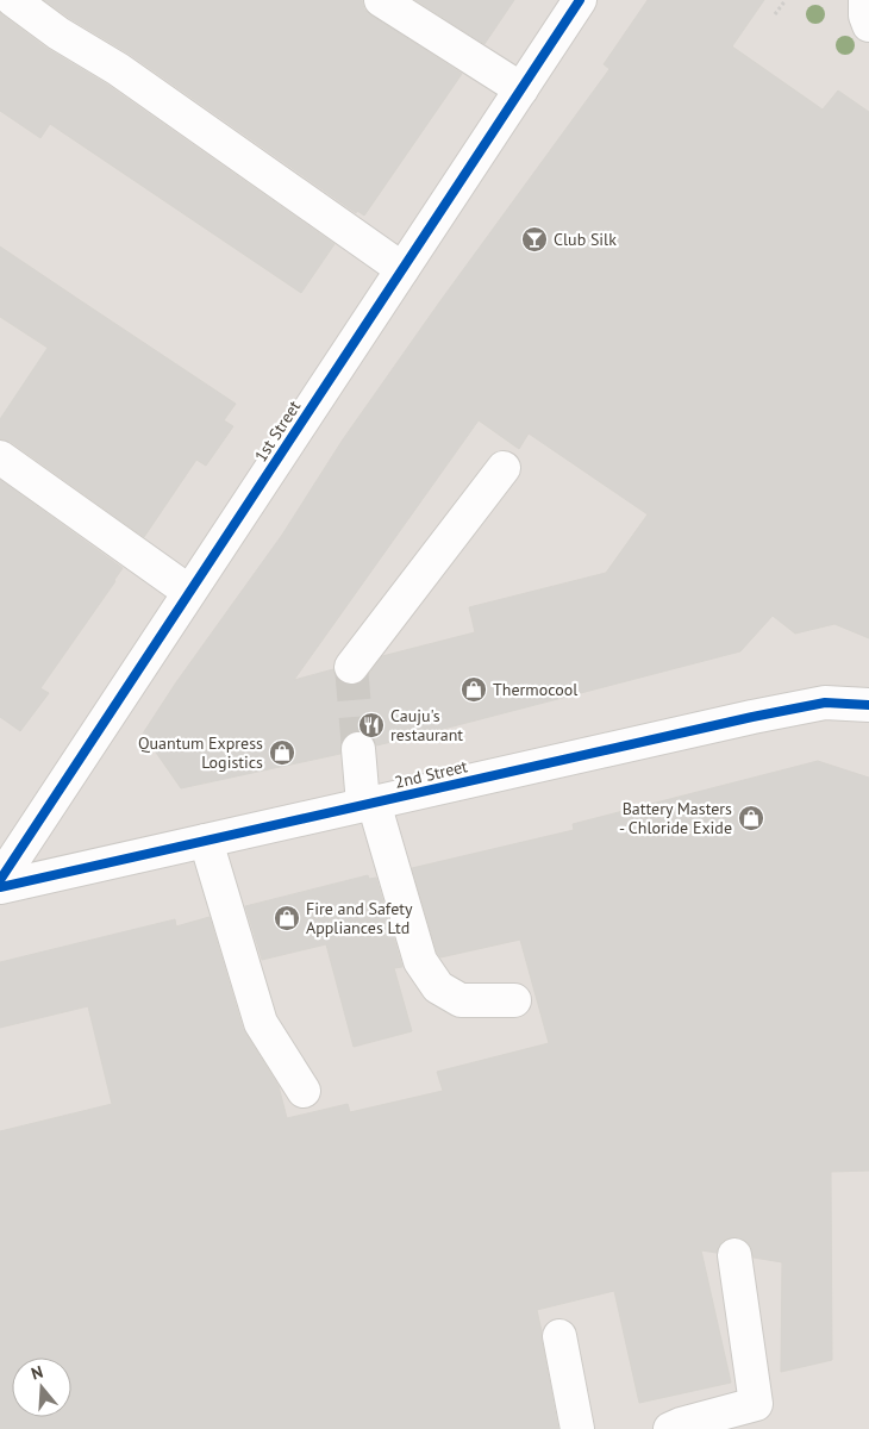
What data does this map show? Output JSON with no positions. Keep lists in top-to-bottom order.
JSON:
{
  "streets": {
    "street": ["1st Street", "2nd Street"]
  },
  "places": {
    "bar": ["Club Silk"],
    "shop": [
      "Thermocool",
      "Quantum Express Logistics",
      "Battery Masters - Chloride Exide",
      "Fire and Safety Appliances Ltd"
    ],
    "restaurant": ["Cauju's restaurant"]
  },
  "north": "top"
}
